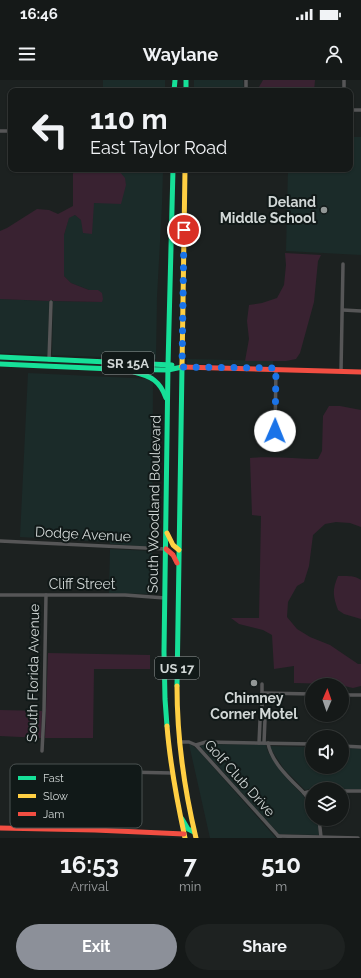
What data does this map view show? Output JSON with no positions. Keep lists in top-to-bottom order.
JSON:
{
  "streets": {
    "main road": ["SR 15A", "South Woodland Boulevard", "US 17"],
    "street": [
      "Dodge Avenue",
      "Cliff Street",
      "South Florida Avenue",
      "Golf Club Drive"
    ]
  },
  "crossings": [
    ["SR 15A", "South Woodland Boulevard"],
    ["South Woodland Boulevard", "Dodge Avenue"],
    ["South Woodland Boulevard", "Cliff Street"],
    ["South Woodland Boulevard", "Golf Club Drive"],
    ["Cliff Street", "South Florida Avenue"]
  ],
  "places": ["Deland Middle School", "Chimney Corner Motel"],
  "legend": ["Fast", "Slow", "Jam"],
  "north": "top",
  "page": {
    "status": "16:46",
    "header": "Waylane",
    "turn": ["110 m", "East Taylor Road"],
    "eta": [
      "16:53",
      "Arrival",
      "7",
      "min",
      "510",
      "m"
    ],
    "buttons": ["Exit", "Share"]
  }
}
